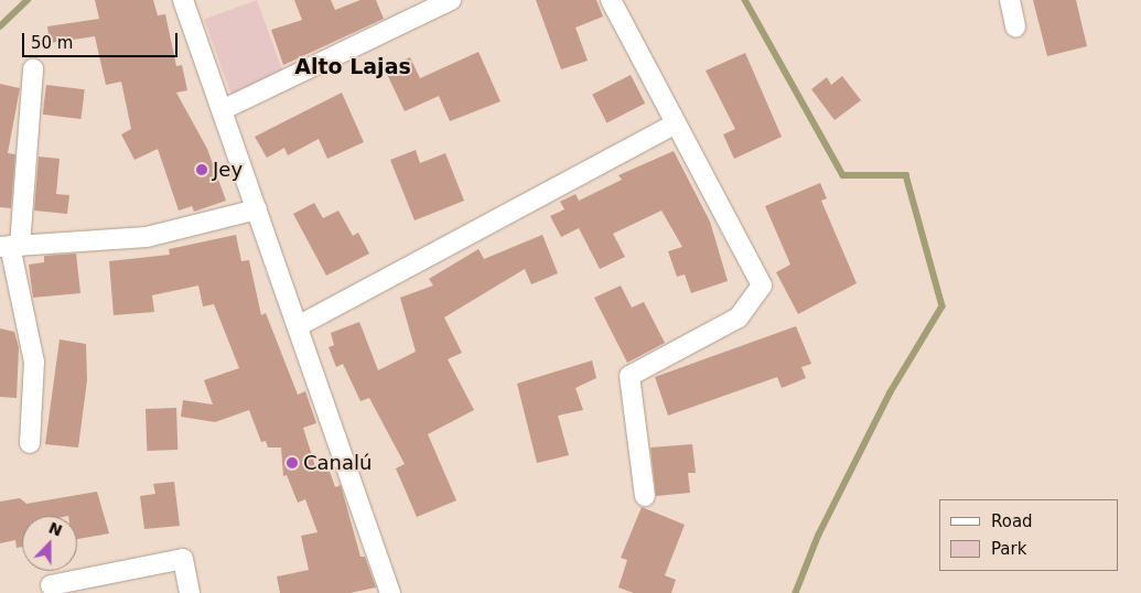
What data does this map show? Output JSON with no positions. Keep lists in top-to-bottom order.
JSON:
{
  "districts": ["Alto Lajas"],
  "places": ["Jey", "Canalú"],
  "legend": ["Road", "Park"],
  "scale_bar": "50 m",
  "north": "top"
}
